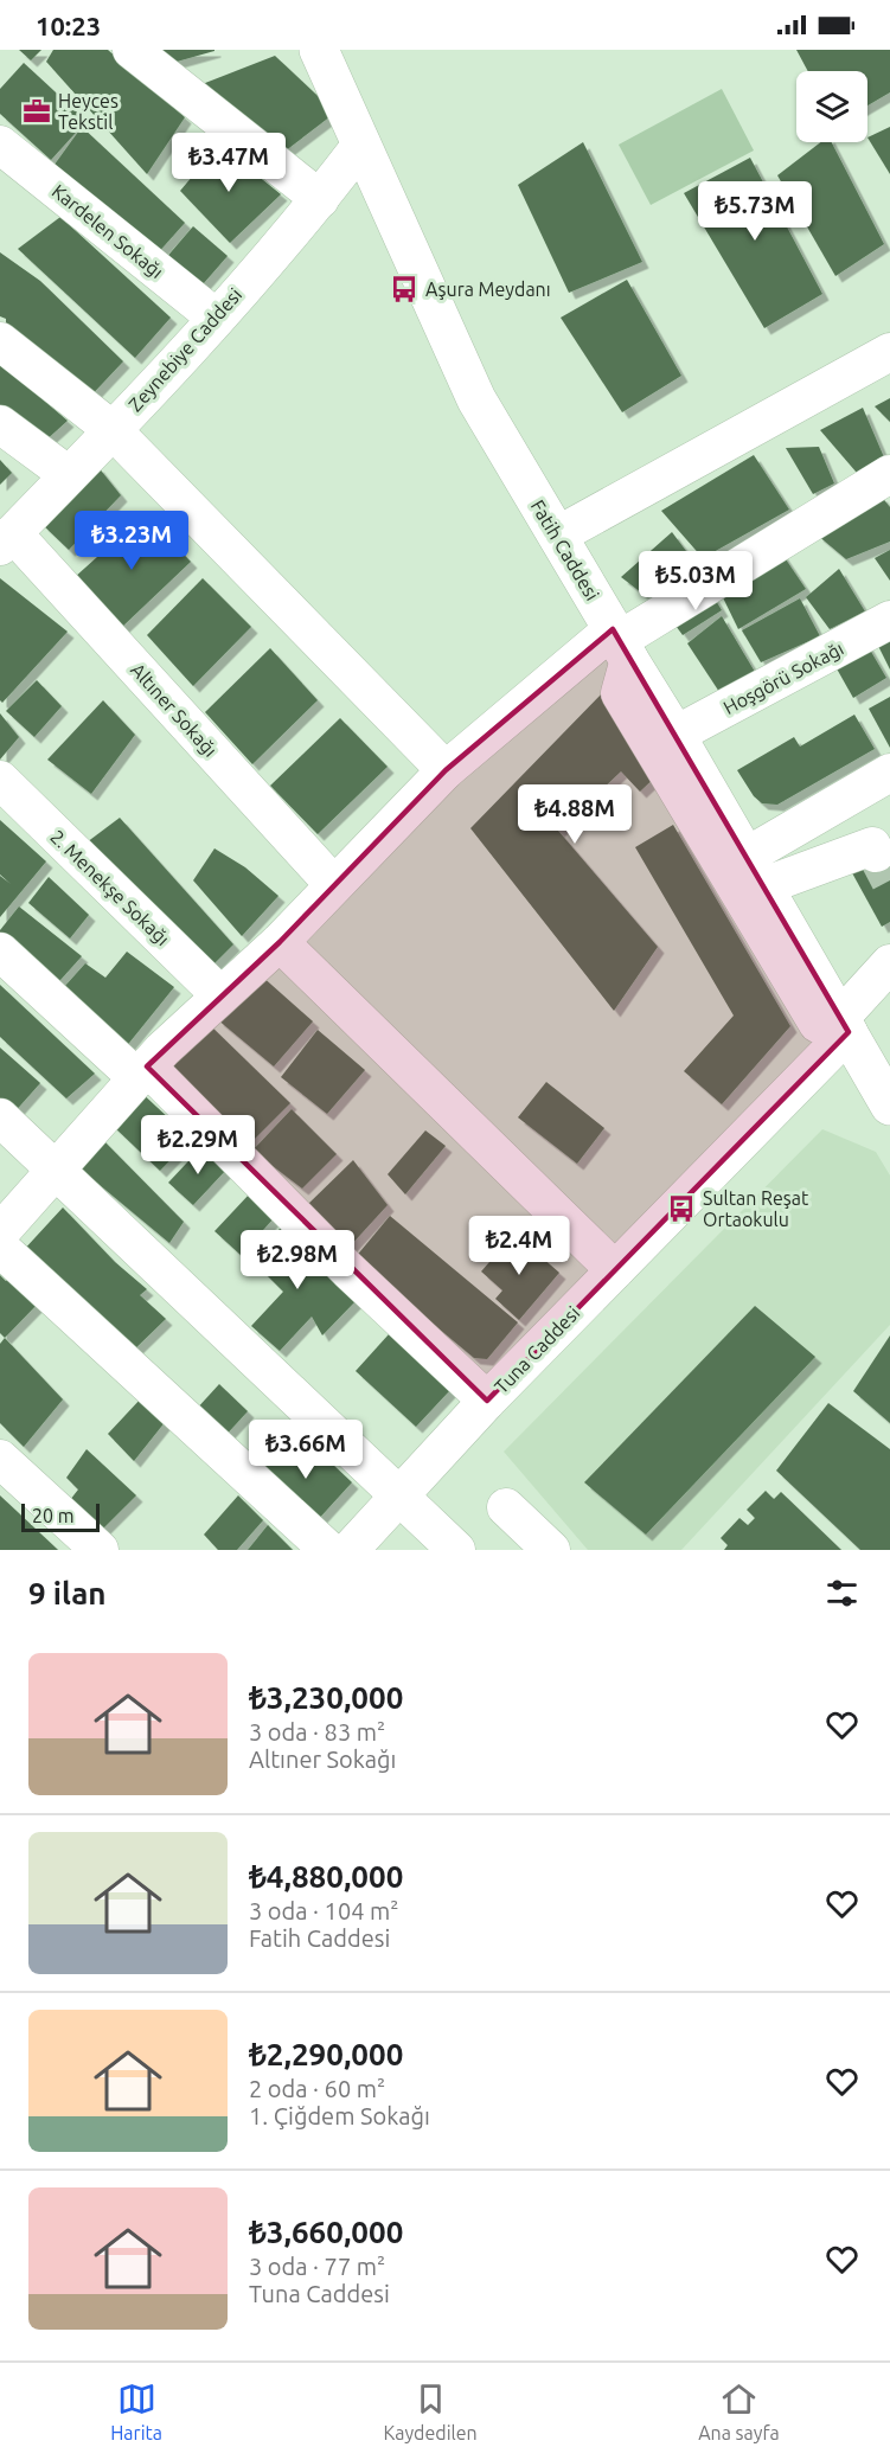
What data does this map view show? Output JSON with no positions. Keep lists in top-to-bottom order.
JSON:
{
  "streets": {
    "main road": ["Fatih Caddesi"],
    "street": [
      "Kardelen Sokağı",
      "Zeynebiye Caddesi",
      "Hoşgörü Sokağı",
      "Altıner Sokağı",
      "2. Menekşe Sokağı",
      "Tuna Caddesi"
    ]
  },
  "crossings": [
    ["Kardelen Sokağı", "Zeynebiye Caddesi"],
    ["Zeynebiye Caddesi", "Fatih Caddesi"],
    ["Zeynebiye Caddesi", "Altıner Sokağı"],
    ["Fatih Caddesi", "Hoşgörü Sokağı"],
    ["Fatih Caddesi", "Tuna Caddesi"]
  ],
  "places": {
    "office": ["Heyces Tekstil"],
    "bus stop": ["Aşura Meydanı", "Sultan Reşat Ortaokulu"]
  },
  "scale_bar": "20 m",
  "page": {
    "status": "10:23",
    "price": [
      "₺3.47M",
      "₺5.73M",
      "₺3.23M",
      "₺5.03M",
      "₺4.88M",
      "₺2.29M",
      "₺2.4M",
      "₺2.98M",
      "₺3.66M"
    ],
    "scale": "20 m",
    "heading": "9 ilan",
    "list": [
      {
        "name": "₺3,230,000",
        "note": "3 oda · 83 m² · Altıner Sokağı"
      },
      {
        "name": "₺4,880,000",
        "note": "3 oda · 104 m² · Fatih Caddesi"
      },
      {
        "name": "₺2,290,000",
        "note": "2 oda · 60 m² · 1. Çiğdem Sokağı"
      },
      {
        "name": "₺3,660,000",
        "note": "3 oda · 77 m² · Tuna Caddesi"
      }
    ],
    "tabs": ["Harita", "Kaydedilen", "Ana sayfa"]
  }
}
